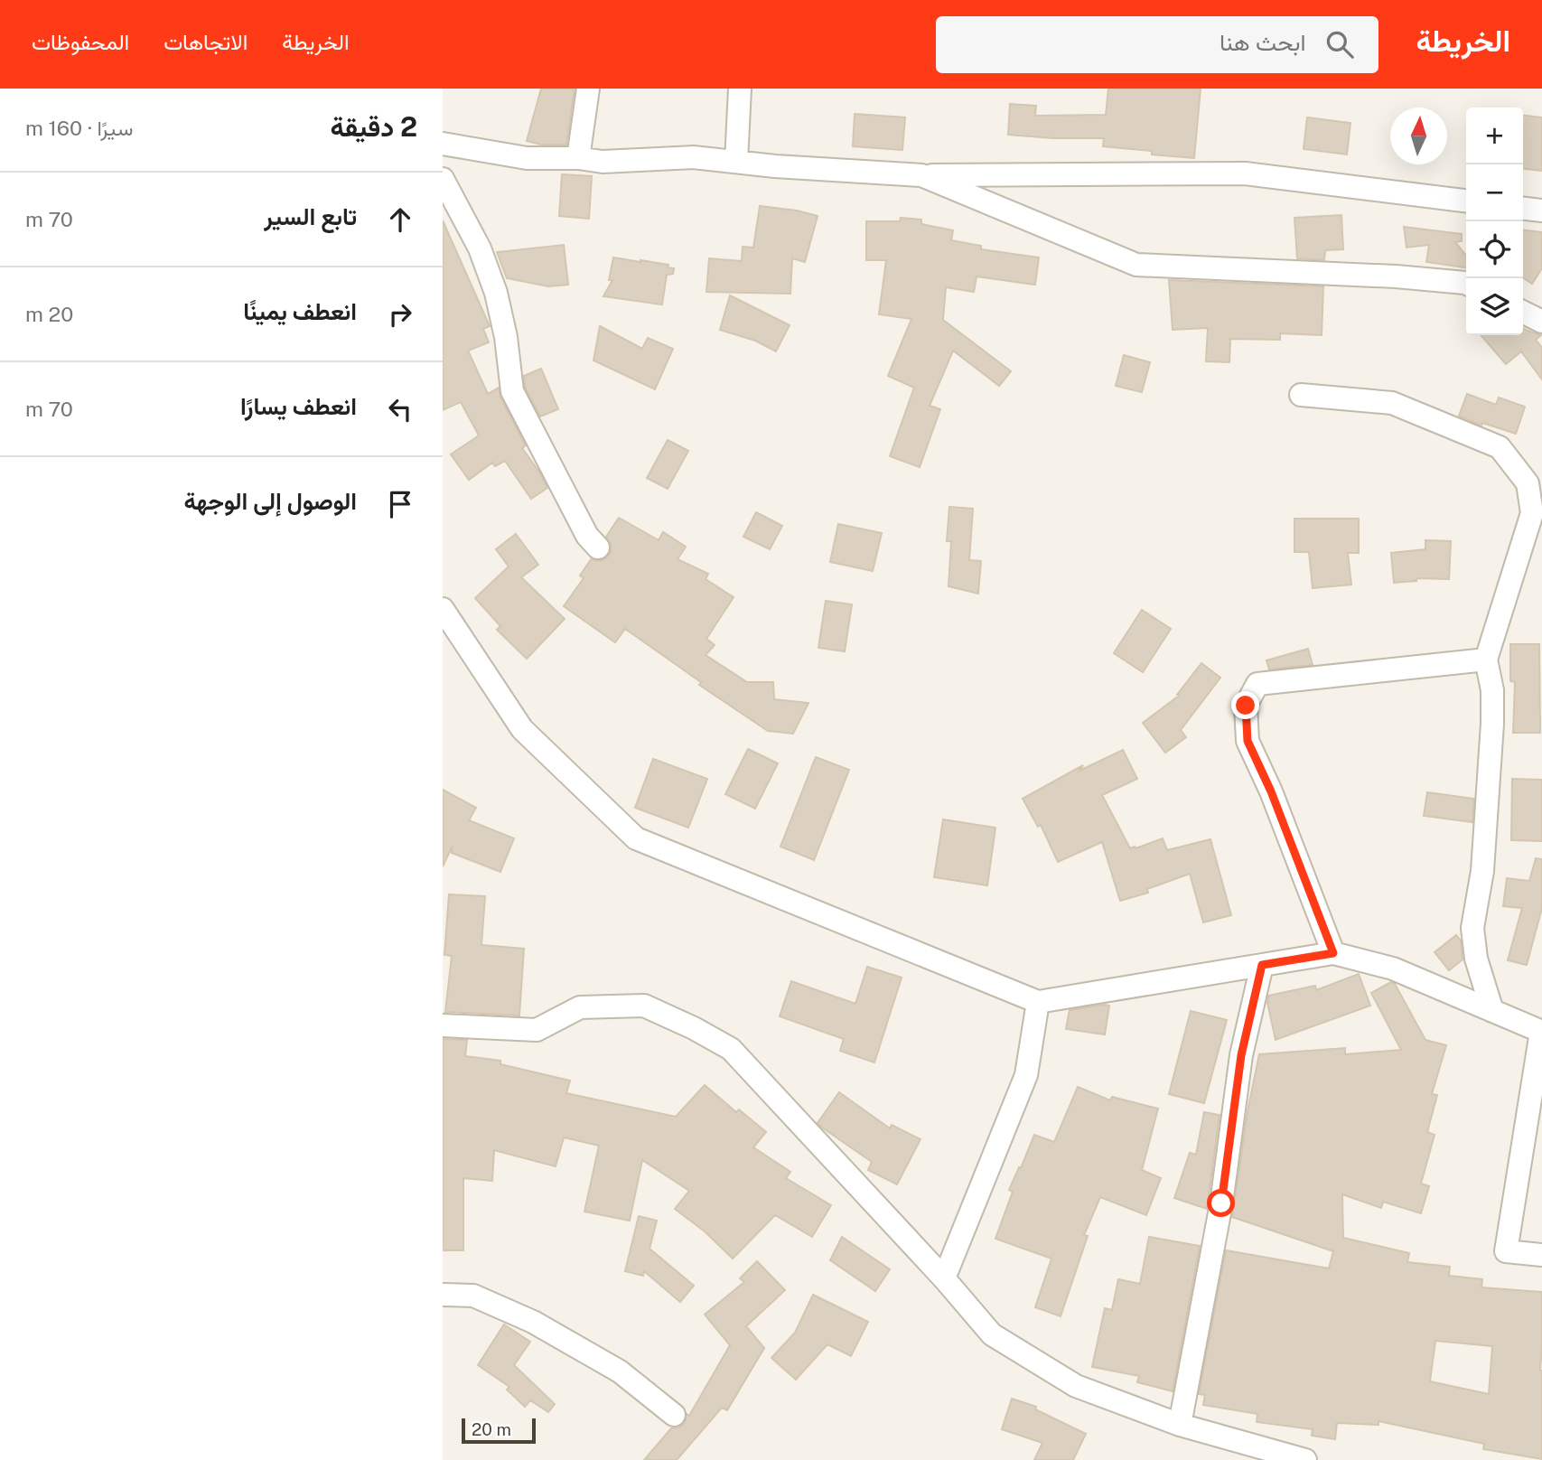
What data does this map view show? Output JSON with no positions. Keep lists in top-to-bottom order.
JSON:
{
  "scale_bar": "20 m",
  "north": "top",
  "page": {
    "header": "الخريطة",
    "search": "ابحث هنا",
    "nav": ["الخريطة", "الاتجاهات", "المحفوظات"],
    "heading": ["2 دقيقة", "سيرًا · 160 m"],
    "map_buttons": ["+", "−"],
    "list": [
      ["تابع السير", "70 m"],
      ["انعطف يمينًا", "20 m"],
      ["انعطف يسارًا", "70 m"],
      "الوصول إلى الوجهة"
    ],
    "scale": "20 m"
  }
}
